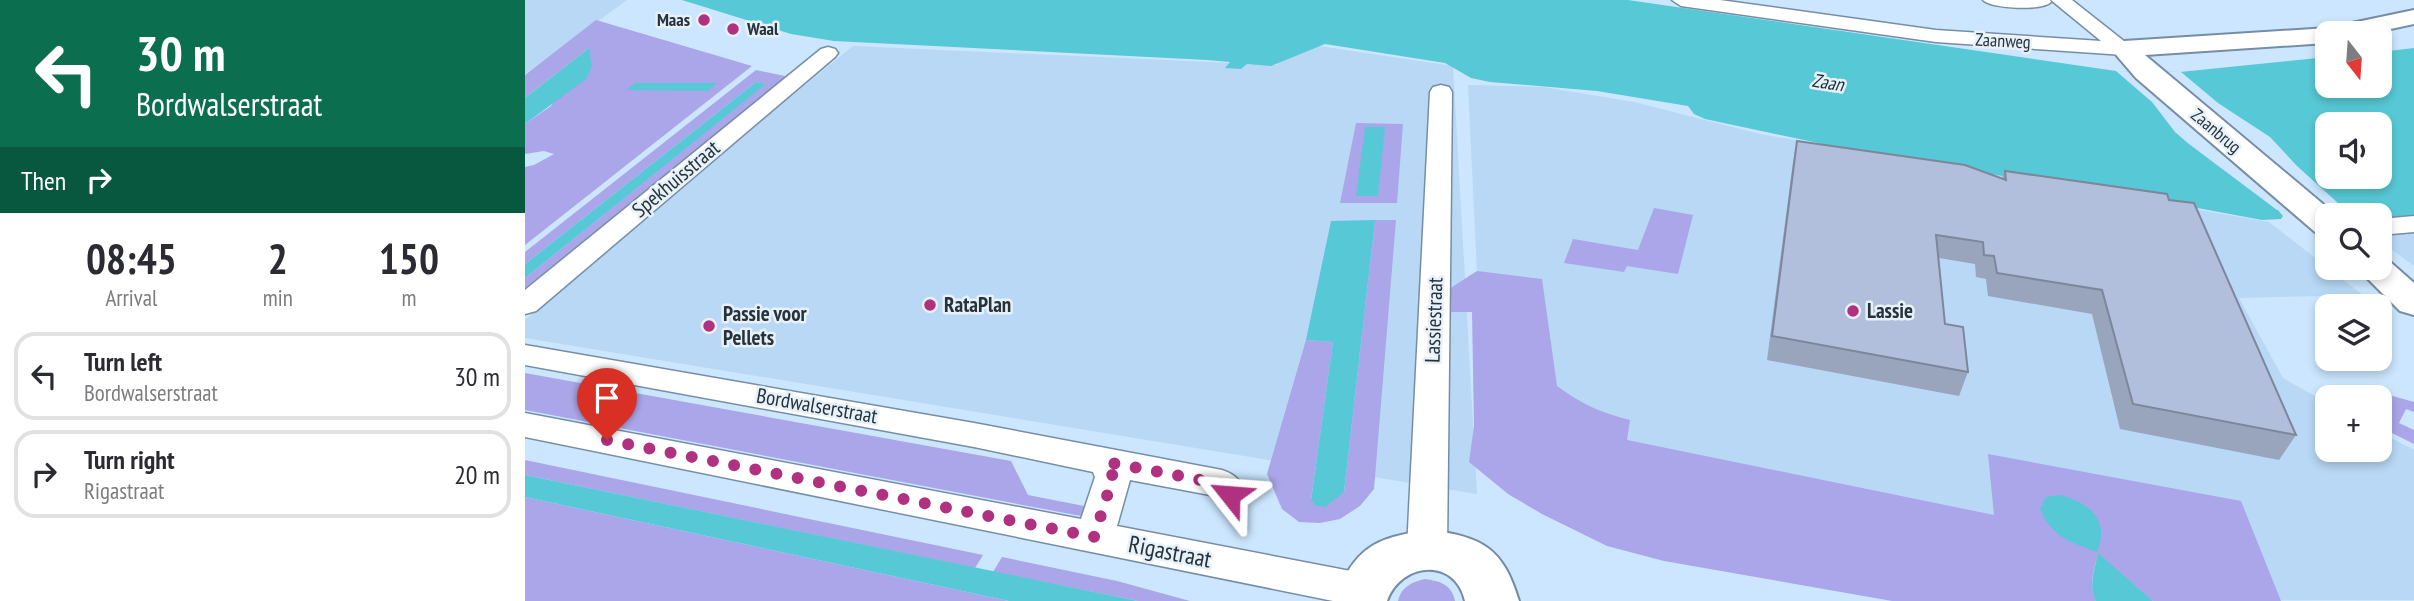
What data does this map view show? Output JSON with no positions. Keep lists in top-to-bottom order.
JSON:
{
  "streets": {
    "main road": ["Zaanweg", "Zaanbrug"],
    "street": [
      "Spekhuisstraat",
      "Lassiestraat",
      "Bordwalserstraat",
      "Rigastraat"
    ]
  },
  "crossings": [
    ["Zaanweg", "Zaanbrug"]
  ],
  "water": ["Zaan"],
  "places": [
    "Maas",
    "Waal",
    "RataPlan",
    "Lassie",
    "Passie voor Pellets"
  ],
  "north": "bottom",
  "page": {
    "turn": ["30 m", "Bordwalserstraat"],
    "map_buttons": "+",
    "then": "Then",
    "eta": [
      "08:45",
      "Arrival",
      "2",
      "min",
      "150",
      "m"
    ],
    "list": [
      {
        "name": "Turn left",
        "note": "Bordwalserstraat",
        "value": "30 m"
      },
      {
        "name": "Turn right",
        "note": "Rigastraat",
        "value": "20 m"
      }
    ]
  }
}
